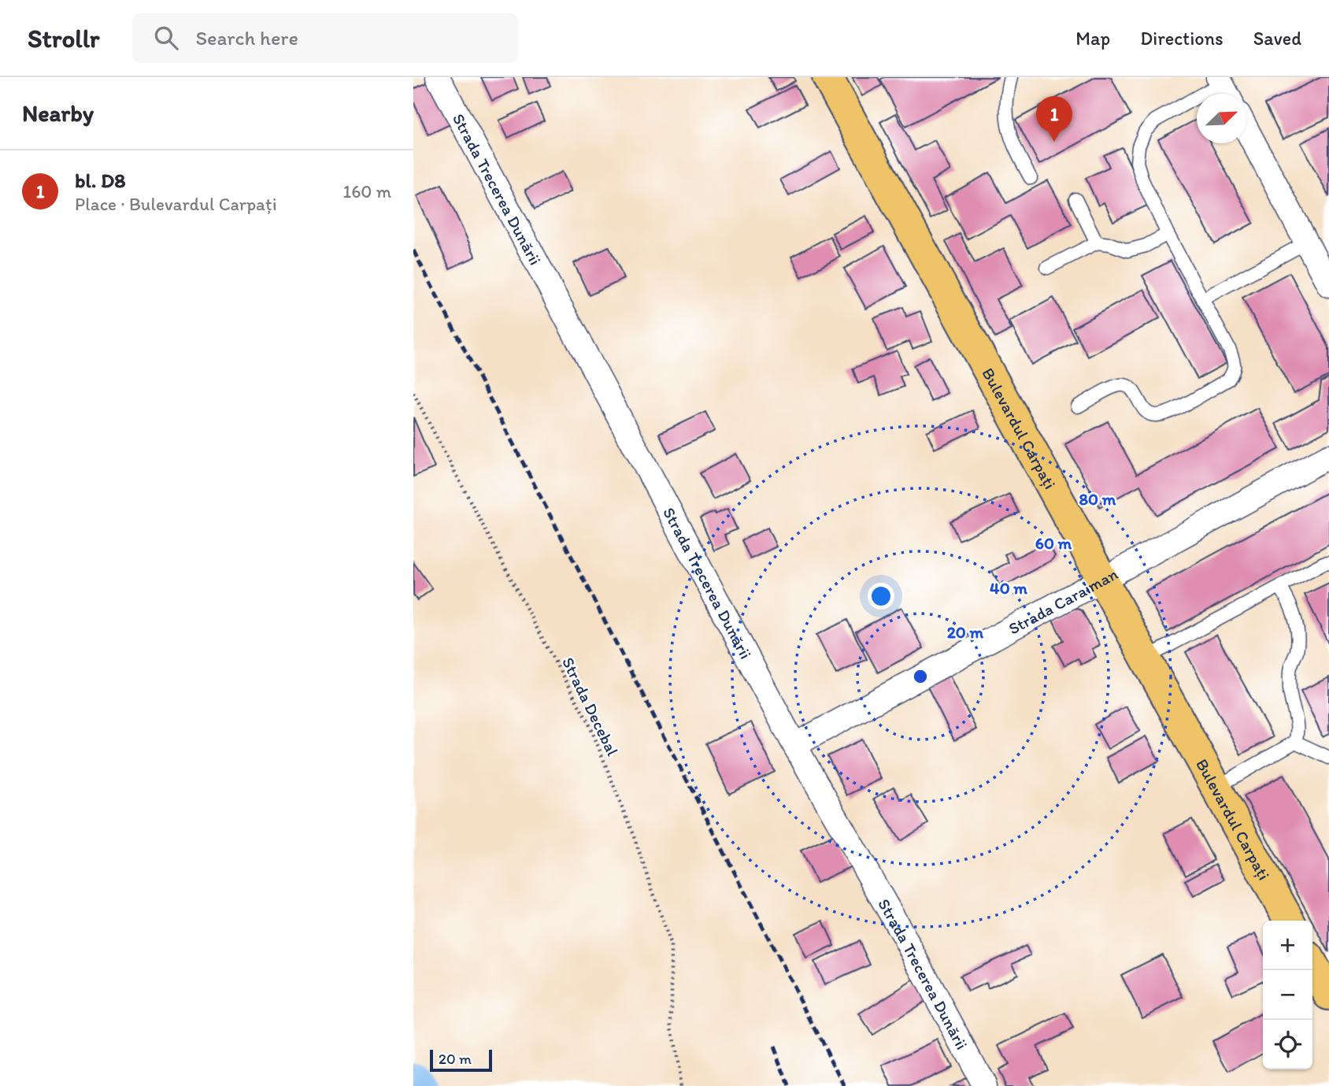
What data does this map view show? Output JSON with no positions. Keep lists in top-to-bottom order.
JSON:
{
  "streets": {
    "main road": ["Bulevardul Carpați"],
    "street": ["Strada Trecerea Dunării", "Strada Caraiman"],
    "path": ["Strada Decebal"]
  },
  "crossings": [
    ["Strada Trecerea Dunării", "Strada Caraiman"],
    ["Bulevardul Carpați", "Strada Caraiman"]
  ],
  "scale_bar": "20 m",
  "north": "top right",
  "page": {
    "header": "Strollr",
    "search": "Search here",
    "nav": ["Map", "Directions", "Saved"],
    "heading": "Nearby",
    "pins": "1",
    "list": [
      {
        "mark": "1",
        "name": "bl. D8",
        "note": "Place · Bulevardul Carpați",
        "value": "160 m"
      }
    ],
    "map_buttons": ["+", "−"],
    "scale": "20 m"
  },
  "rings": [
    "80 m",
    "60 m",
    "40 m",
    "20 m"
  ]
}
